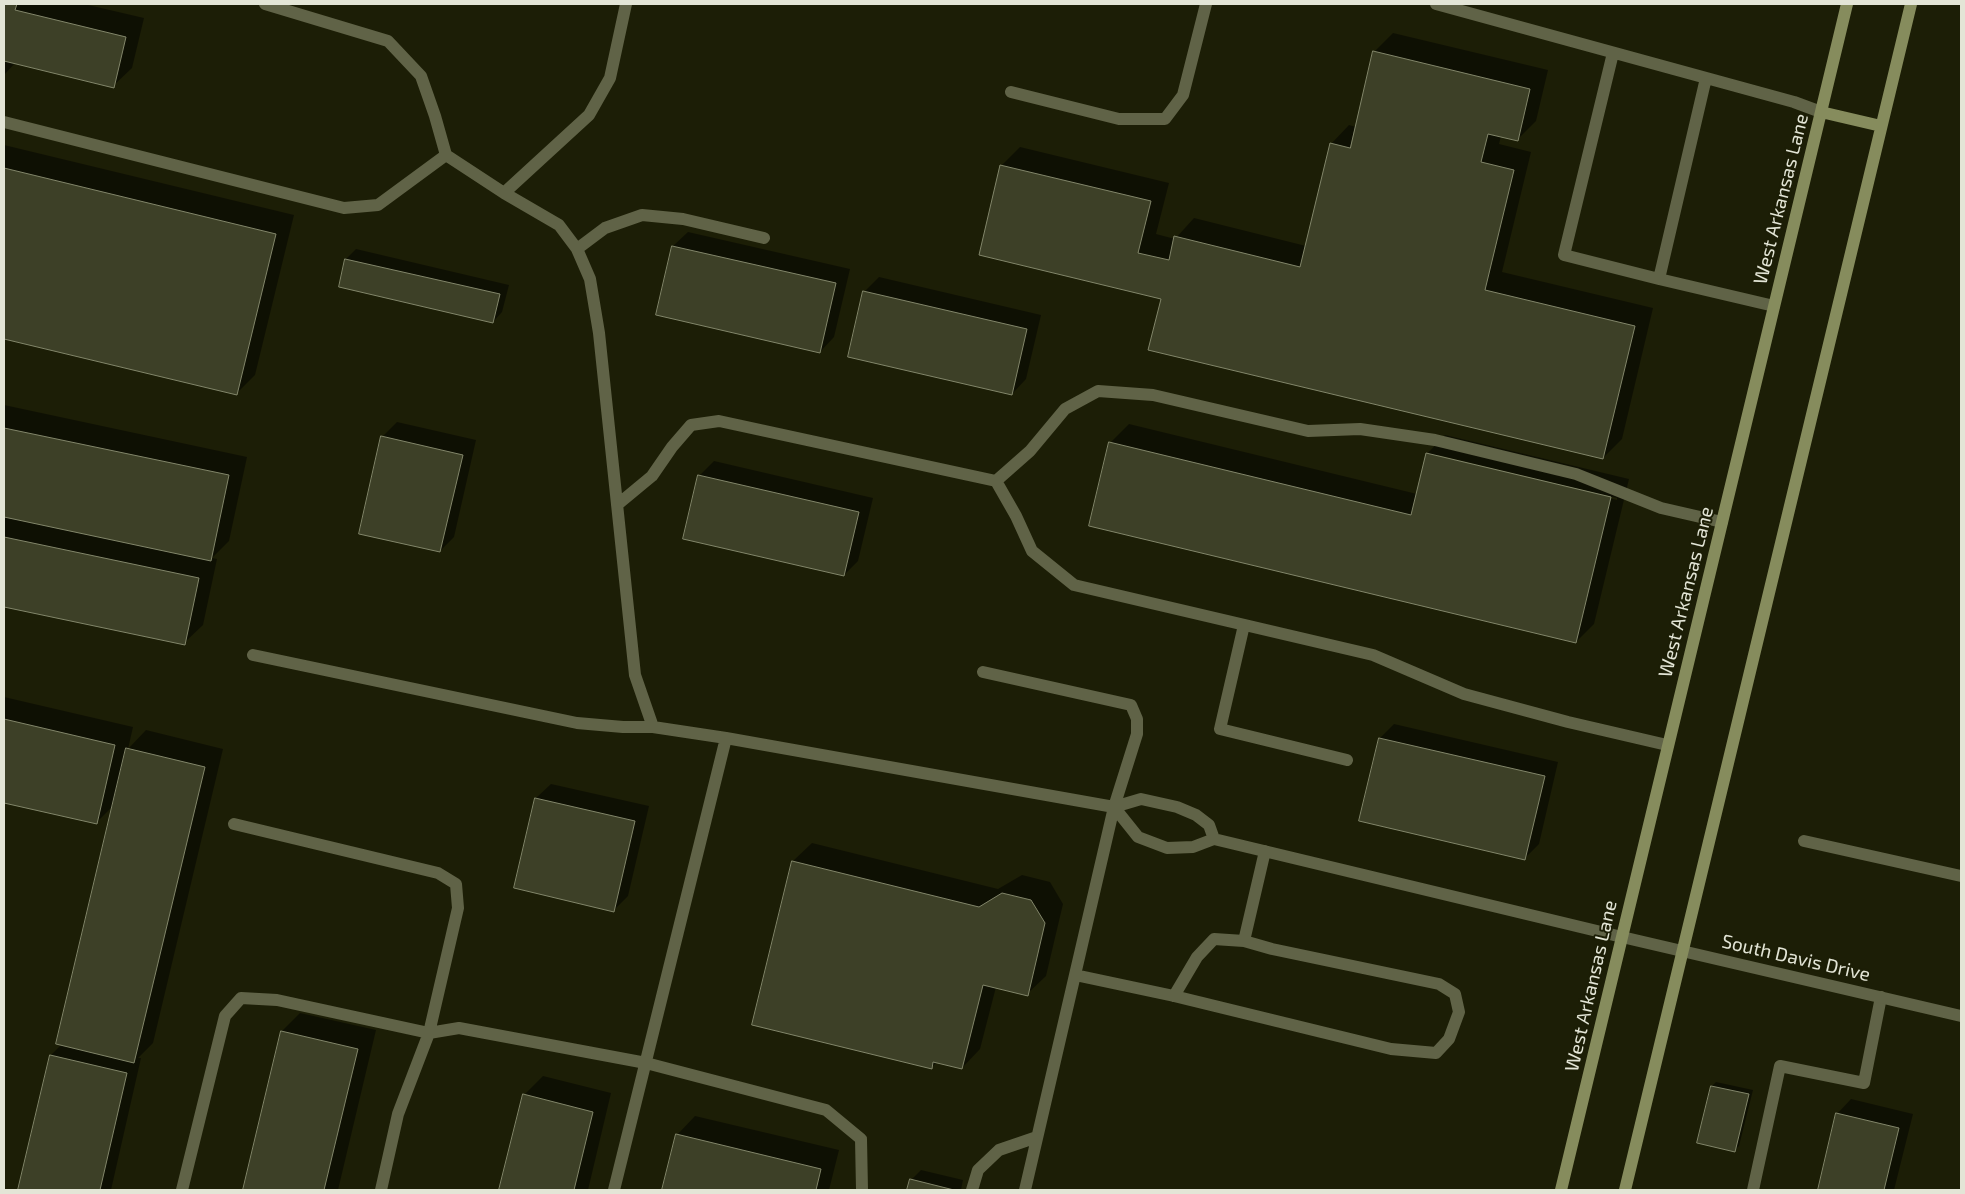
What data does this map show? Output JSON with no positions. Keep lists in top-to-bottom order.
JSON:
{
  "streets": {
    "main road": ["West Arkansas Lane"],
    "street": ["South Davis Drive"]
  },
  "crossings": [
    ["West Arkansas Lane", "South Davis Drive"]
  ]
}
